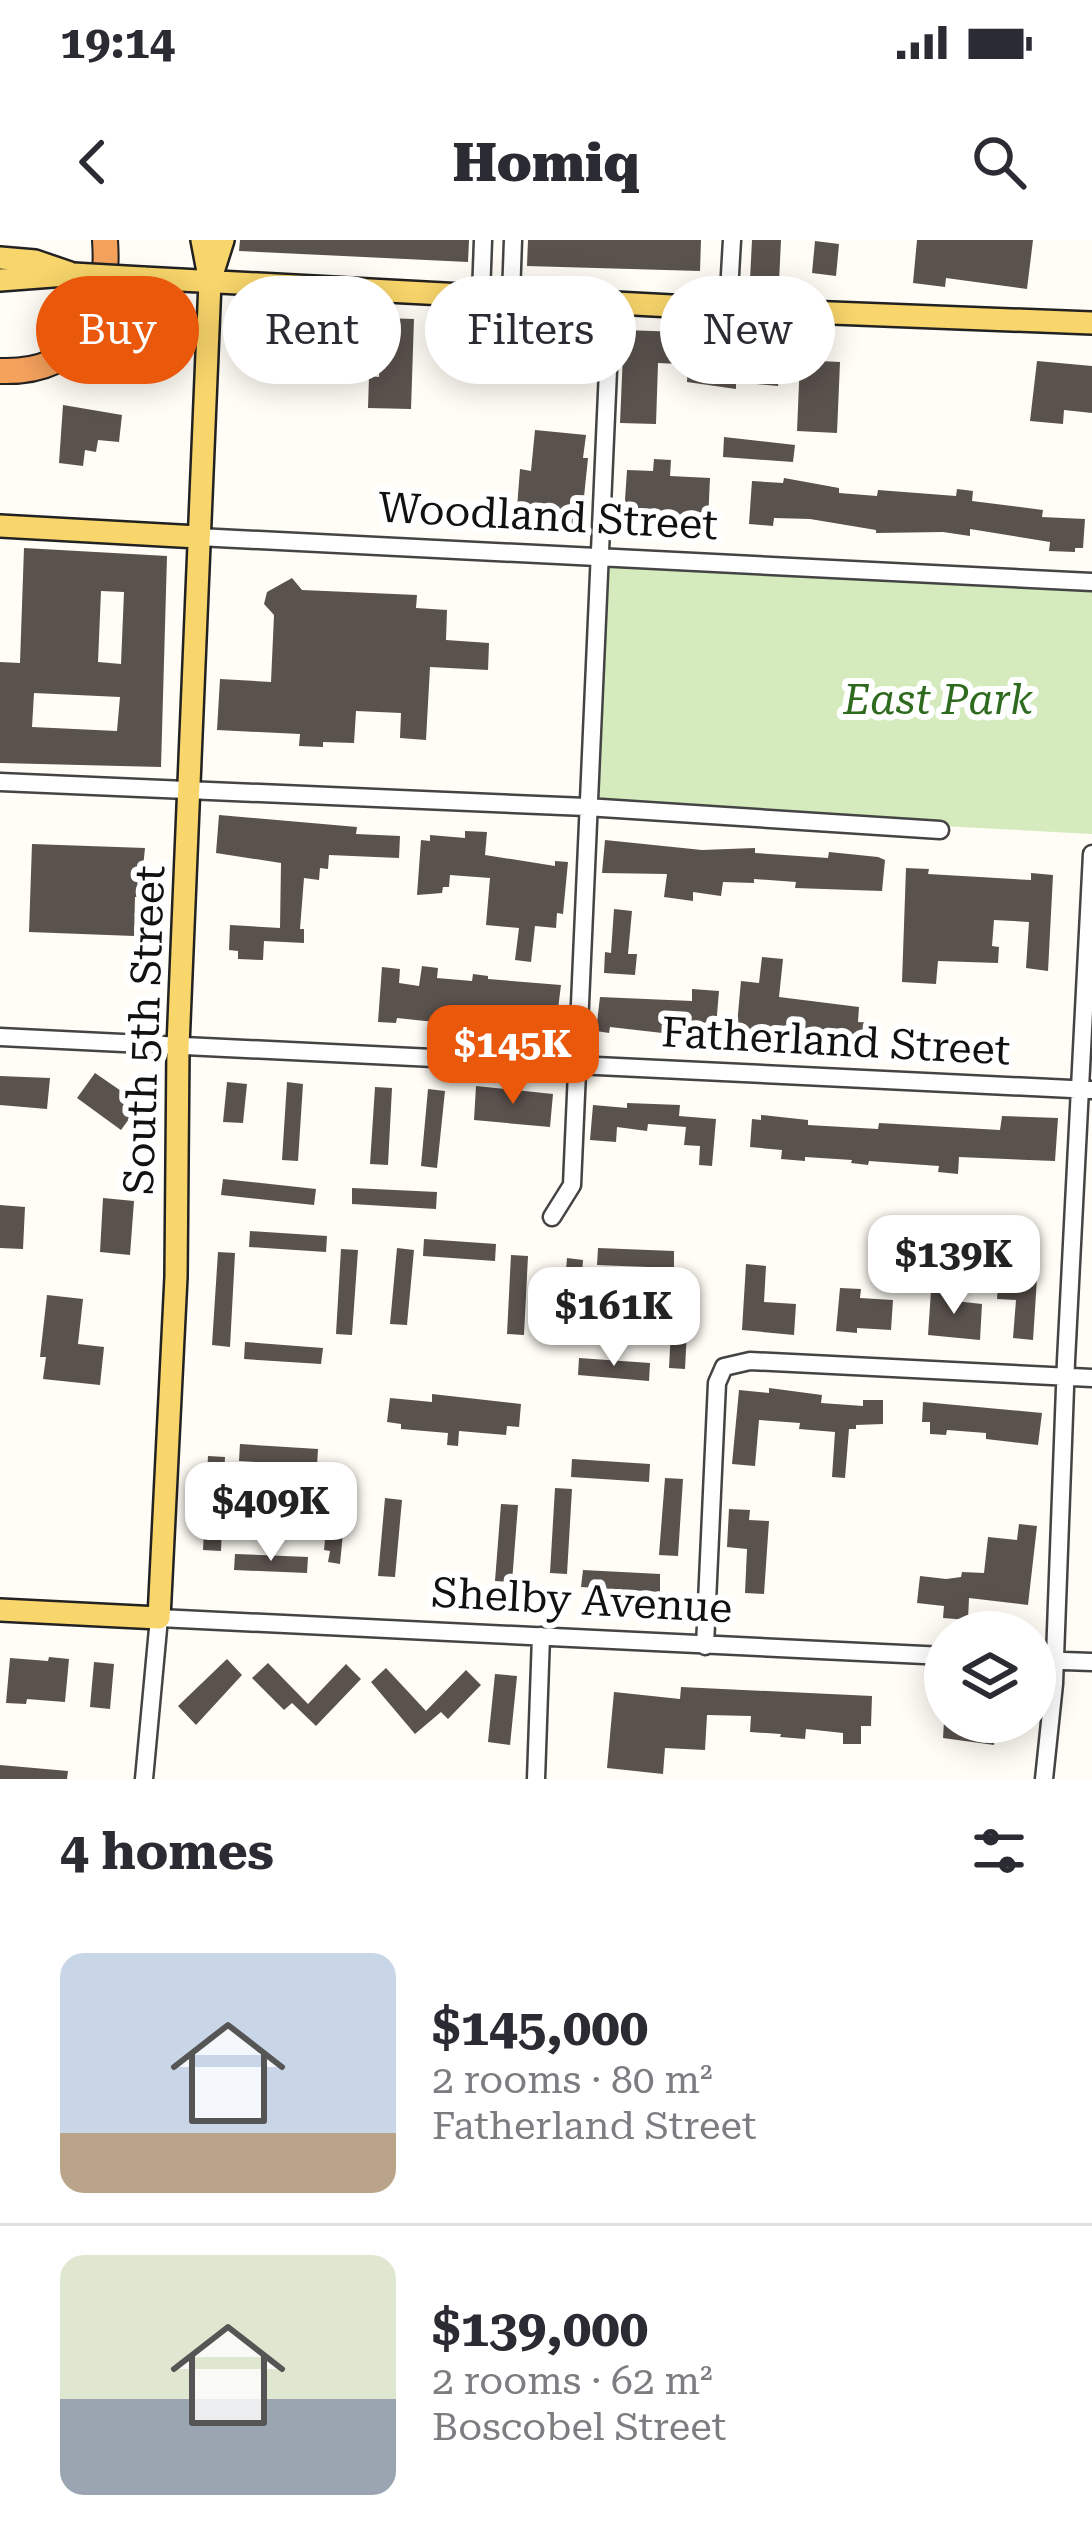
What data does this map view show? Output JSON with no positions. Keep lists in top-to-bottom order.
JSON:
{
  "streets": {
    "main road": ["Woodland Street", "South 5th Street", "Shelby Avenue"],
    "street": ["Fatherland Street"]
  },
  "crossings": [
    ["Woodland Street", "South 5th Street"],
    ["South 5th Street", "Fatherland Street"],
    ["South 5th Street", "Shelby Avenue"]
  ],
  "parks": ["East Park"],
  "page": {
    "status": "19:14",
    "header": "Homiq",
    "chip": [
      "Buy",
      "Rent",
      "Filters",
      "New"
    ],
    "price": [
      "$145K",
      "$139K",
      "$161K",
      "$409K"
    ],
    "heading": "4 homes",
    "list": [
      {
        "name": "$145,000",
        "note": "2 rooms · 80 m² · Fatherland Street"
      },
      {
        "name": "$139,000",
        "note": "2 rooms · 62 m² · Boscobel Street"
      }
    ]
  }
}
